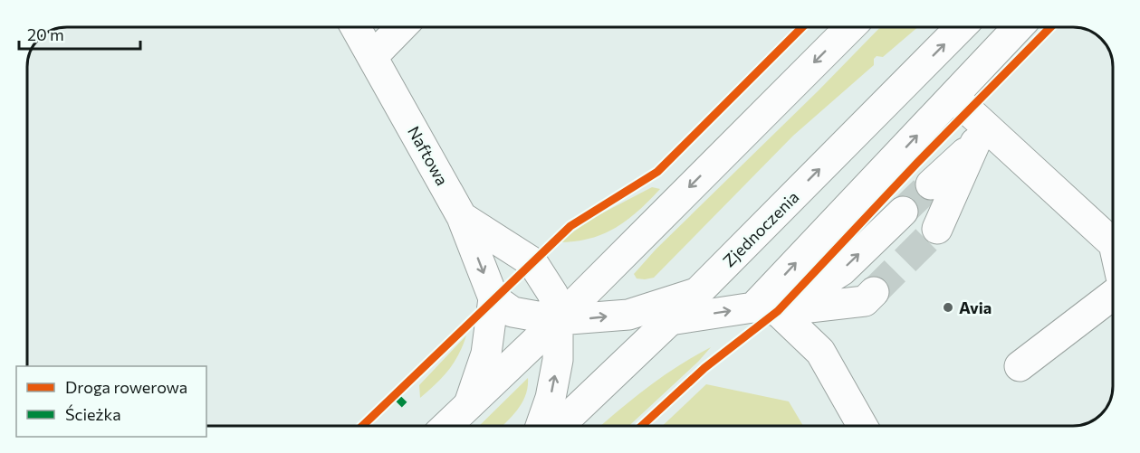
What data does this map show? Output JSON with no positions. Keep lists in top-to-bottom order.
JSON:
{
  "streets": {
    "main road": ["Naftowa", "Zjednoczenia"]
  },
  "places": ["Avia"],
  "legend": ["Droga rowerowa", "Ścieżka"],
  "scale_bar": "20 m"
}
